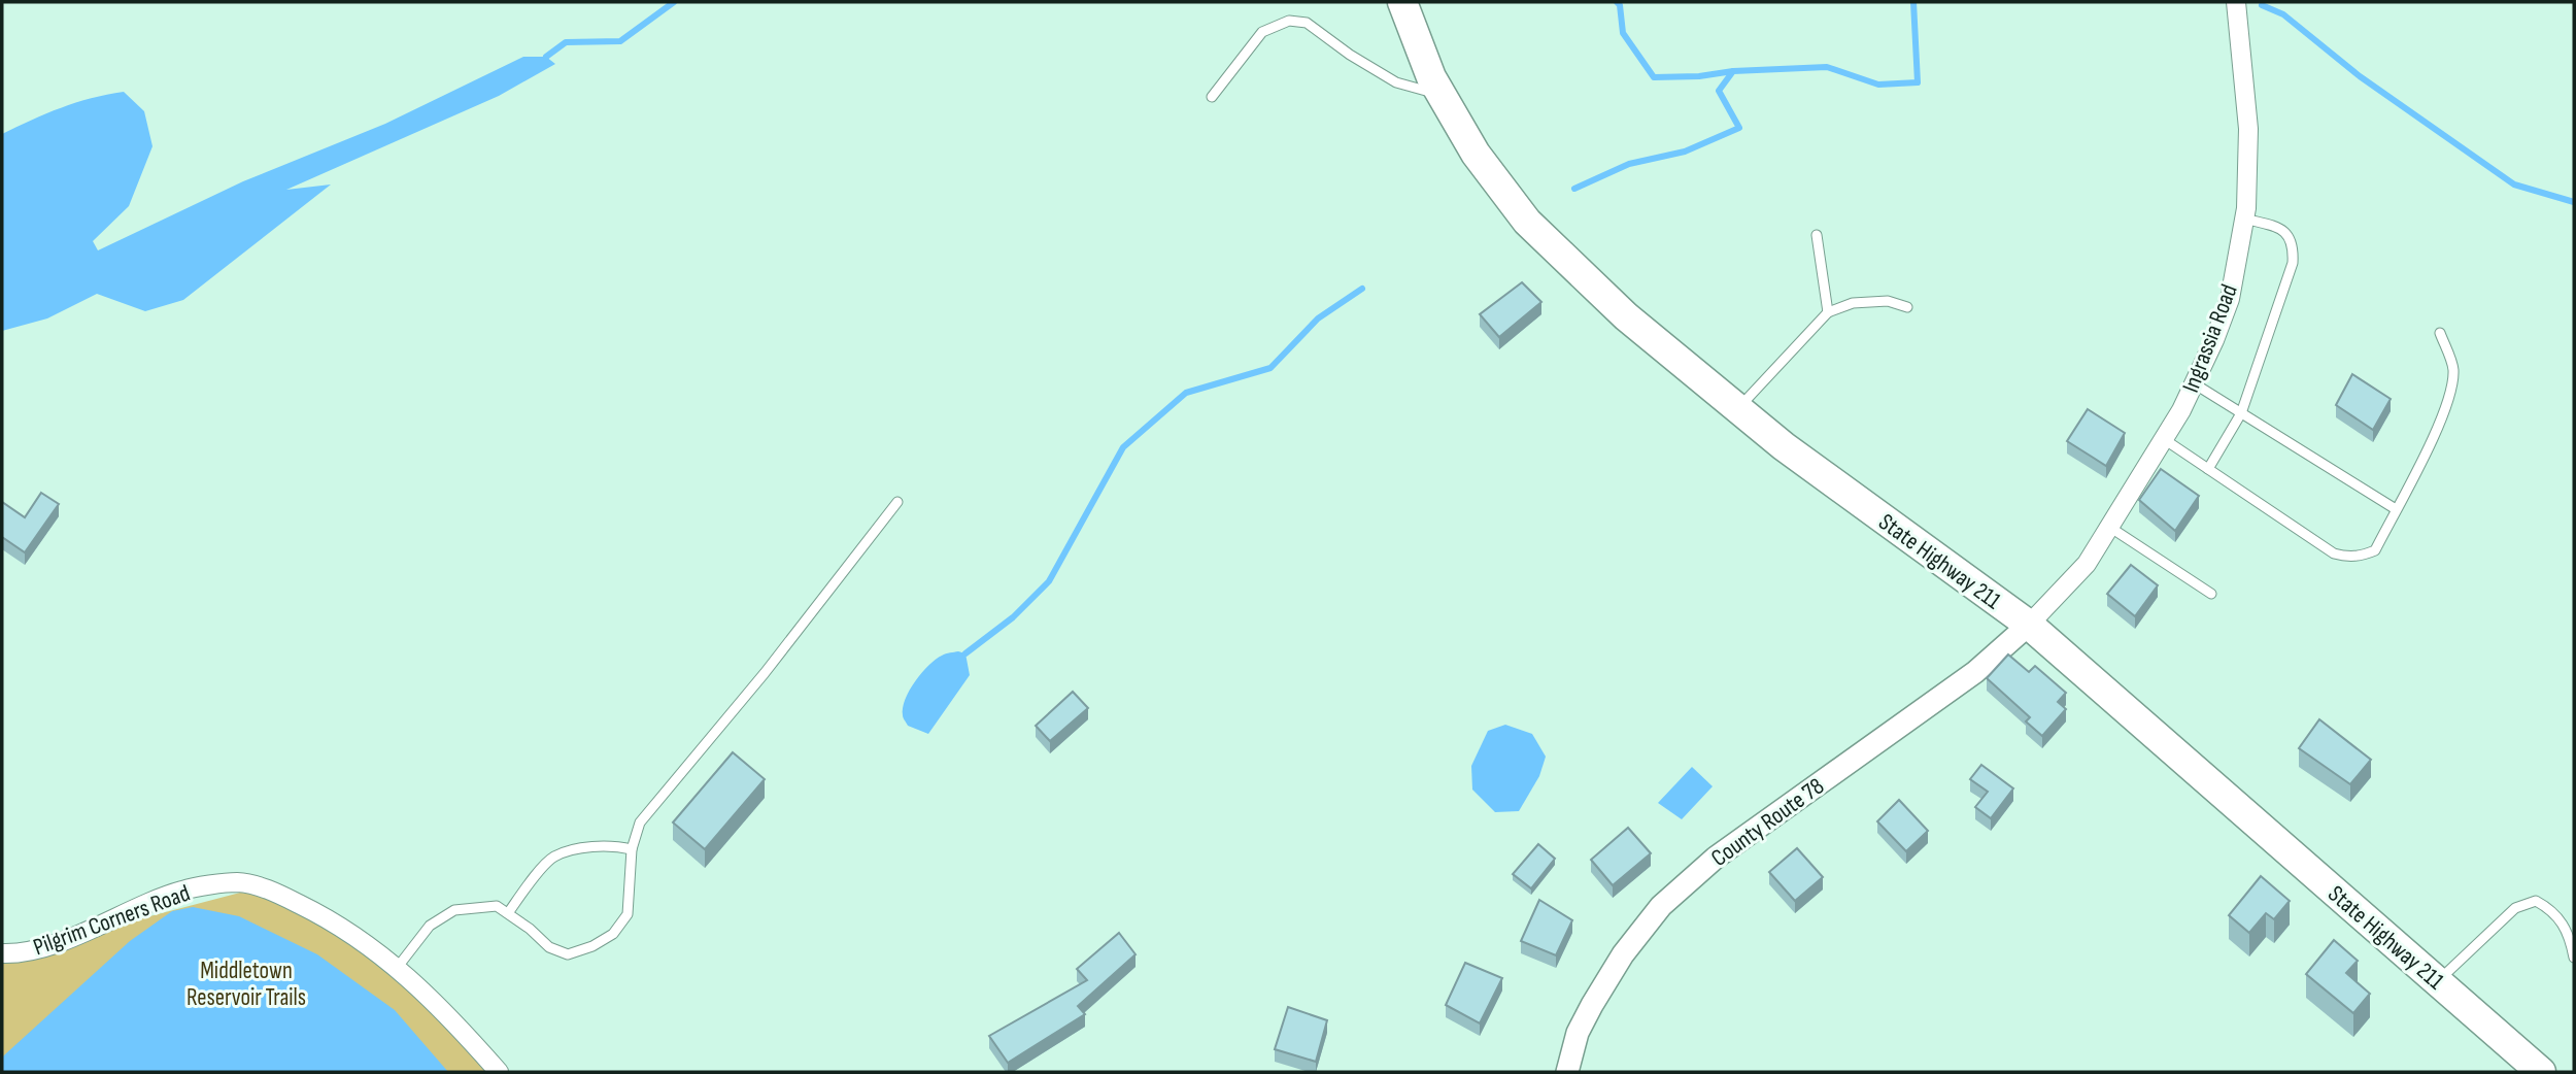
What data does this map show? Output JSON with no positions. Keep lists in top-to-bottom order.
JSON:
{
  "streets": {
    "main road": ["State Highway 211"],
    "street": ["Ingrassia Road", "County Route 78", "Pilgrim Corners Road"]
  },
  "crossings": [
    ["Ingrassia Road", "State Highway 211"],
    ["Ingrassia Road", "County Route 78"],
    ["State Highway 211", "County Route 78"]
  ],
  "parks": ["Middletown Reservoir Trails"]
}
